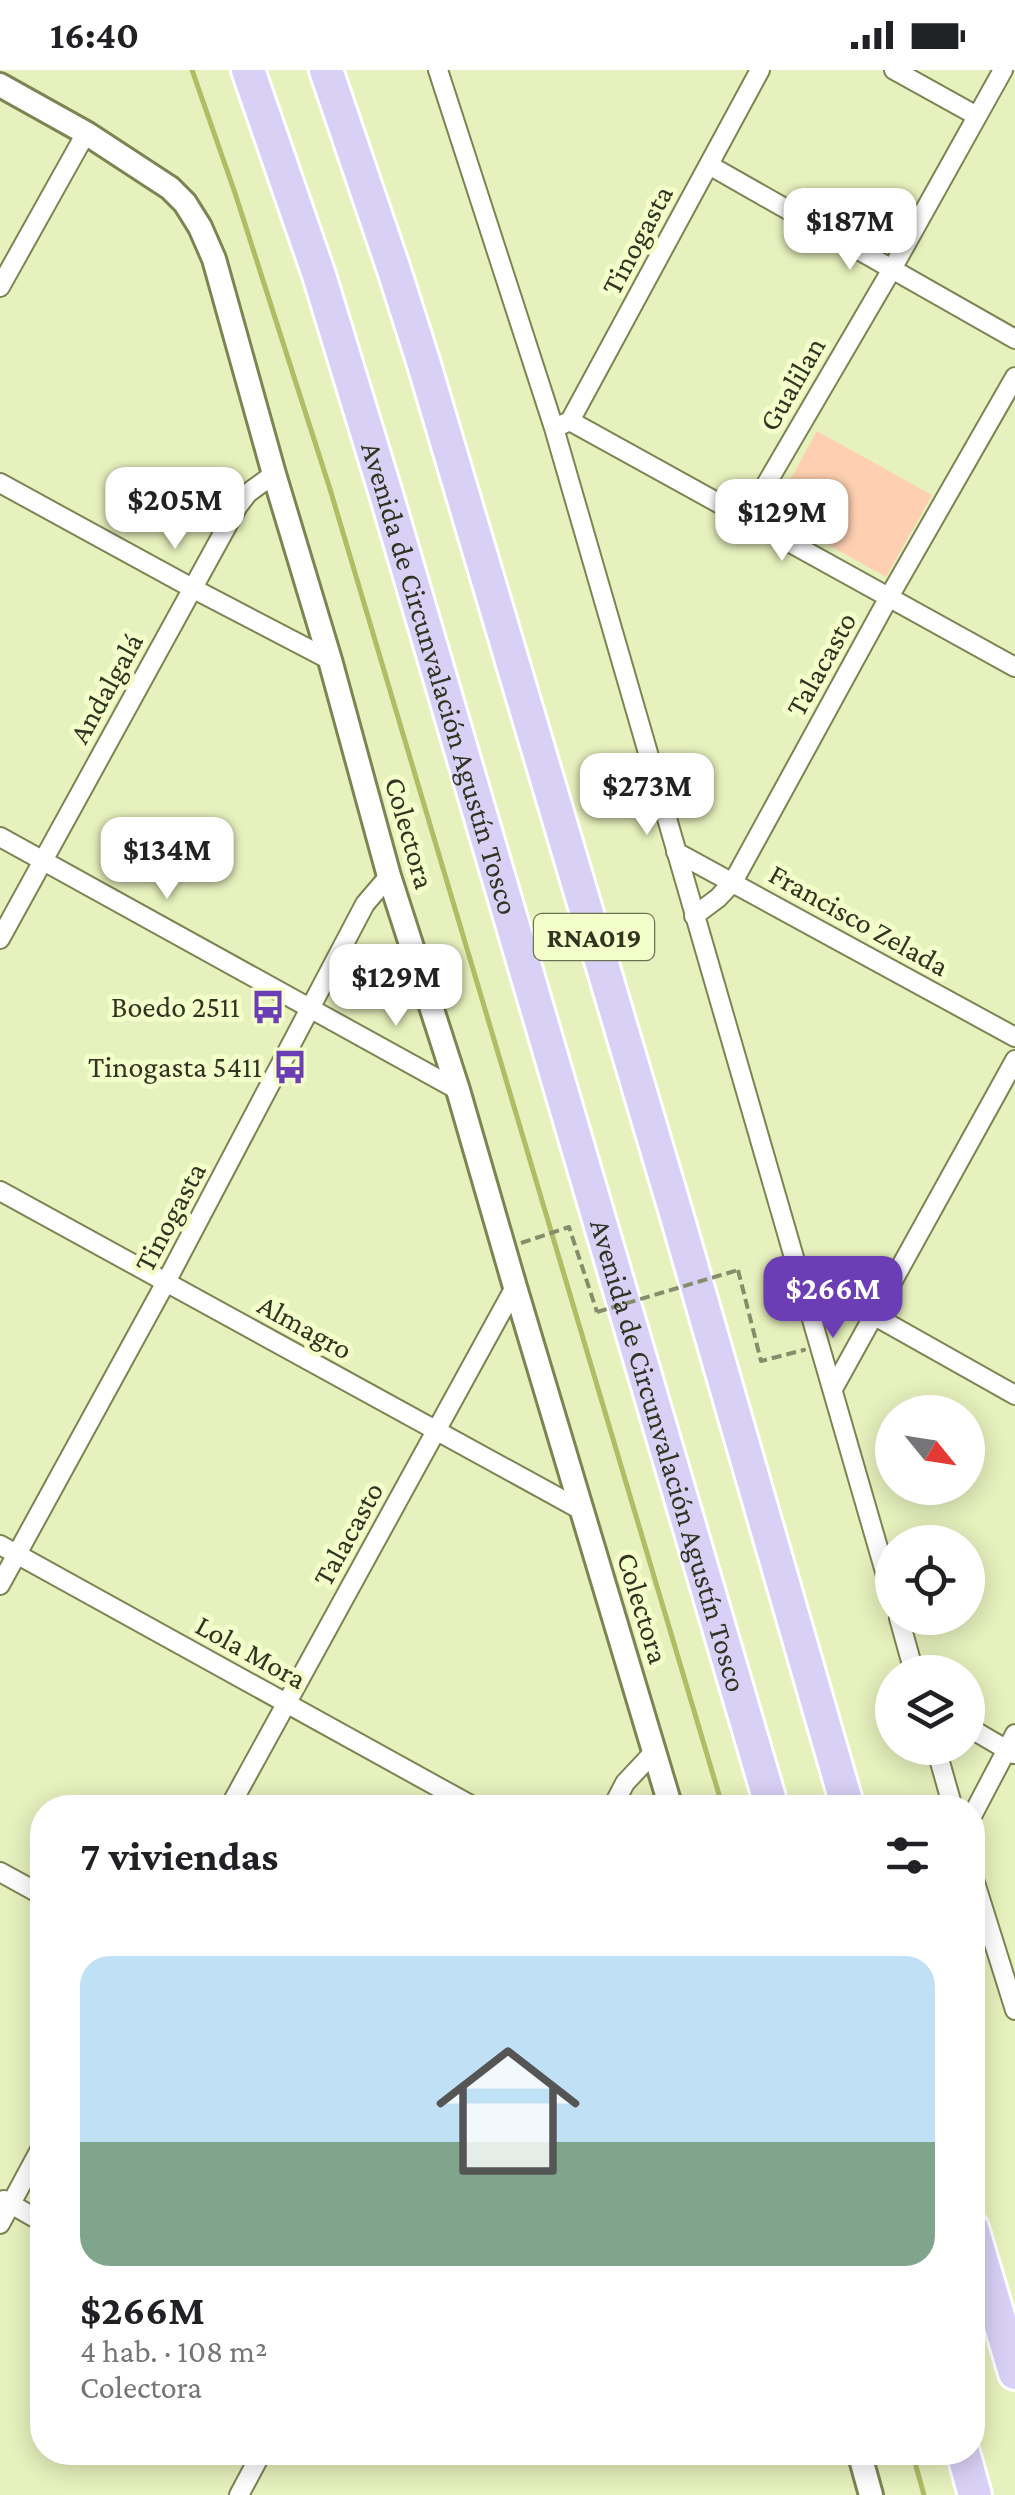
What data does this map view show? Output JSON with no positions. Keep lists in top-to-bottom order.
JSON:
{
  "streets": {
    "highway": ["Avenida de Circunvalación Agustín Tosco", "RNA019"],
    "street": [
      "Tinogasta",
      "Gualilan",
      "Talacasto",
      "Andalgalá",
      "Colectora",
      "Francisco Zelada",
      "Almagro",
      "Lola Mora"
    ]
  },
  "crossings": [
    ["Tinogasta", "Colectora"],
    ["Tinogasta", "Almagro"],
    ["Tinogasta", "Lola Mora"],
    ["Talacasto", "Colectora"],
    ["Talacasto", "Francisco Zelada"],
    ["Talacasto", "Almagro"],
    ["Talacasto", "Lola Mora"],
    ["Andalgalá", "Colectora"],
    ["Colectora", "Almagro"]
  ],
  "places": {
    "bus stop": ["Boedo 2511", "Tinogasta 5411"]
  },
  "north": "bottom right",
  "page": {
    "status": "16:40",
    "price": [
      "$187M",
      "$205M",
      "$129M",
      "$273M",
      "$134M",
      "$129M",
      "$266M"
    ],
    "heading": "7 viviendas",
    "list": [
      {
        "name": "$266M",
        "note": "4 hab. · 108 m² · Colectora"
      }
    ]
  }
}
